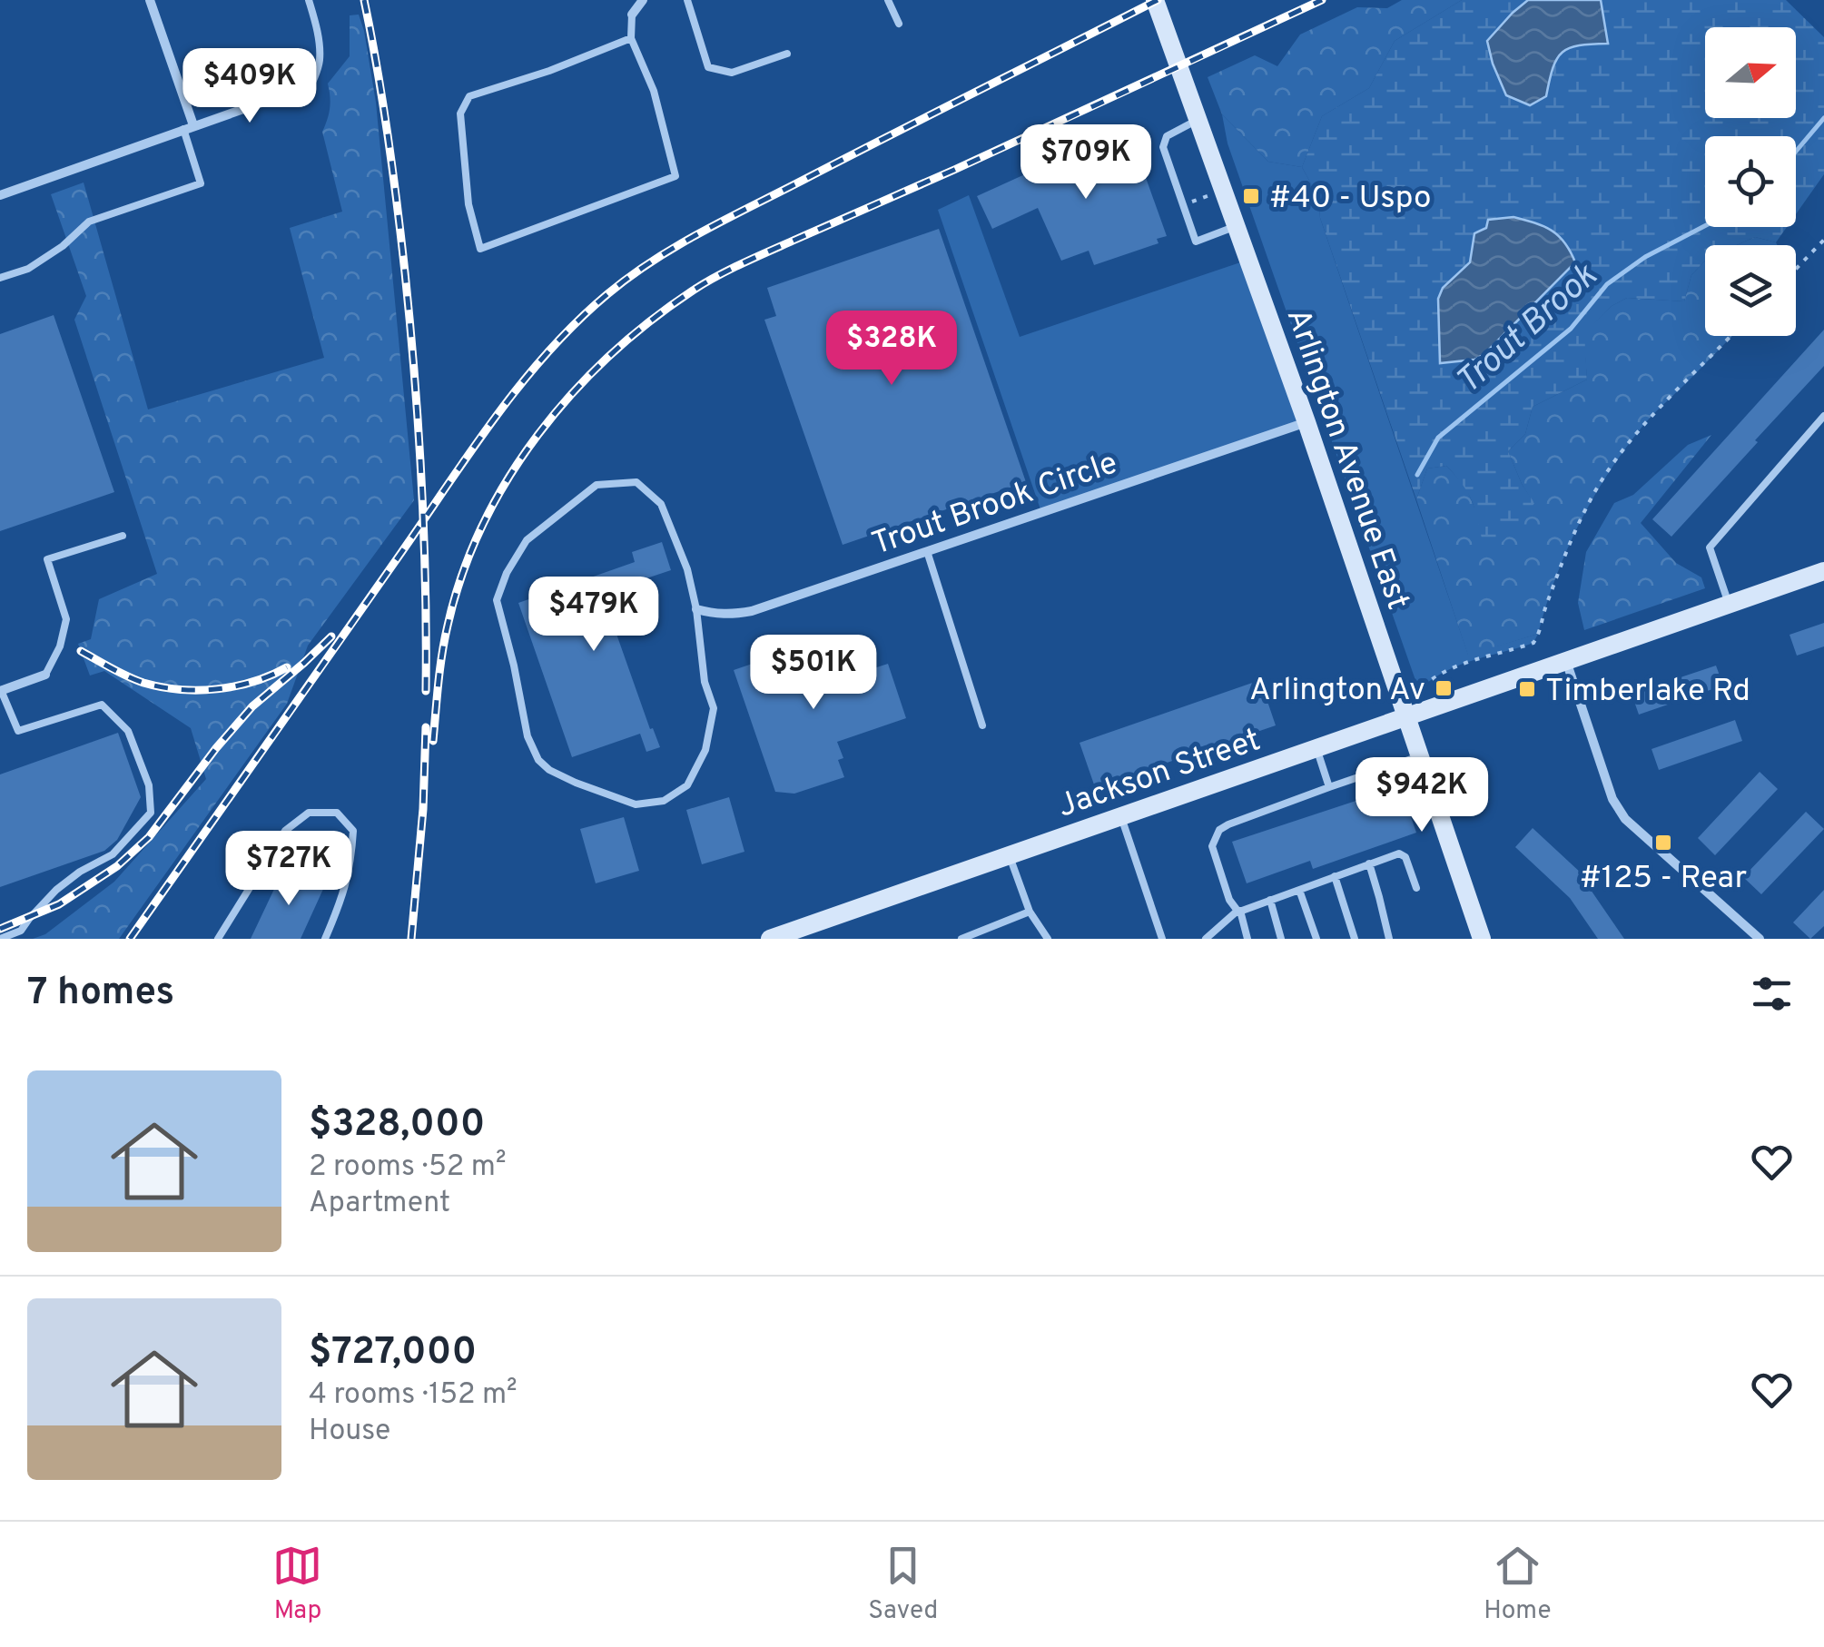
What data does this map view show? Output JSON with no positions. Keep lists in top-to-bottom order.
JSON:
{
  "streets": {
    "street": ["Arlington Avenue East", "Trout Brook Circle", "Jackson Street"]
  },
  "crossings": [
    ["Arlington Avenue East", "Trout Brook Circle"],
    ["Arlington Avenue East", "Jackson Street"]
  ],
  "water": ["Trout Brook"],
  "places": {
    "transit": [
      "#40 - Uspo",
      "Arlington Av",
      "Timberlake Rd",
      "#125 - Rear"
    ]
  },
  "north": "right",
  "page": {
    "price": [
      "$409K",
      "$709K",
      "$328K",
      "$479K",
      "$501K",
      "$942K",
      "$727K"
    ],
    "heading": "7 homes",
    "list": [
      {
        "name": "$328,000",
        "note": "2 rooms · 52 m² · Apartment"
      },
      {
        "name": "$727,000",
        "note": "4 rooms · 152 m² · House"
      }
    ],
    "tabs": ["Map", "Saved", "Home"]
  }
}
